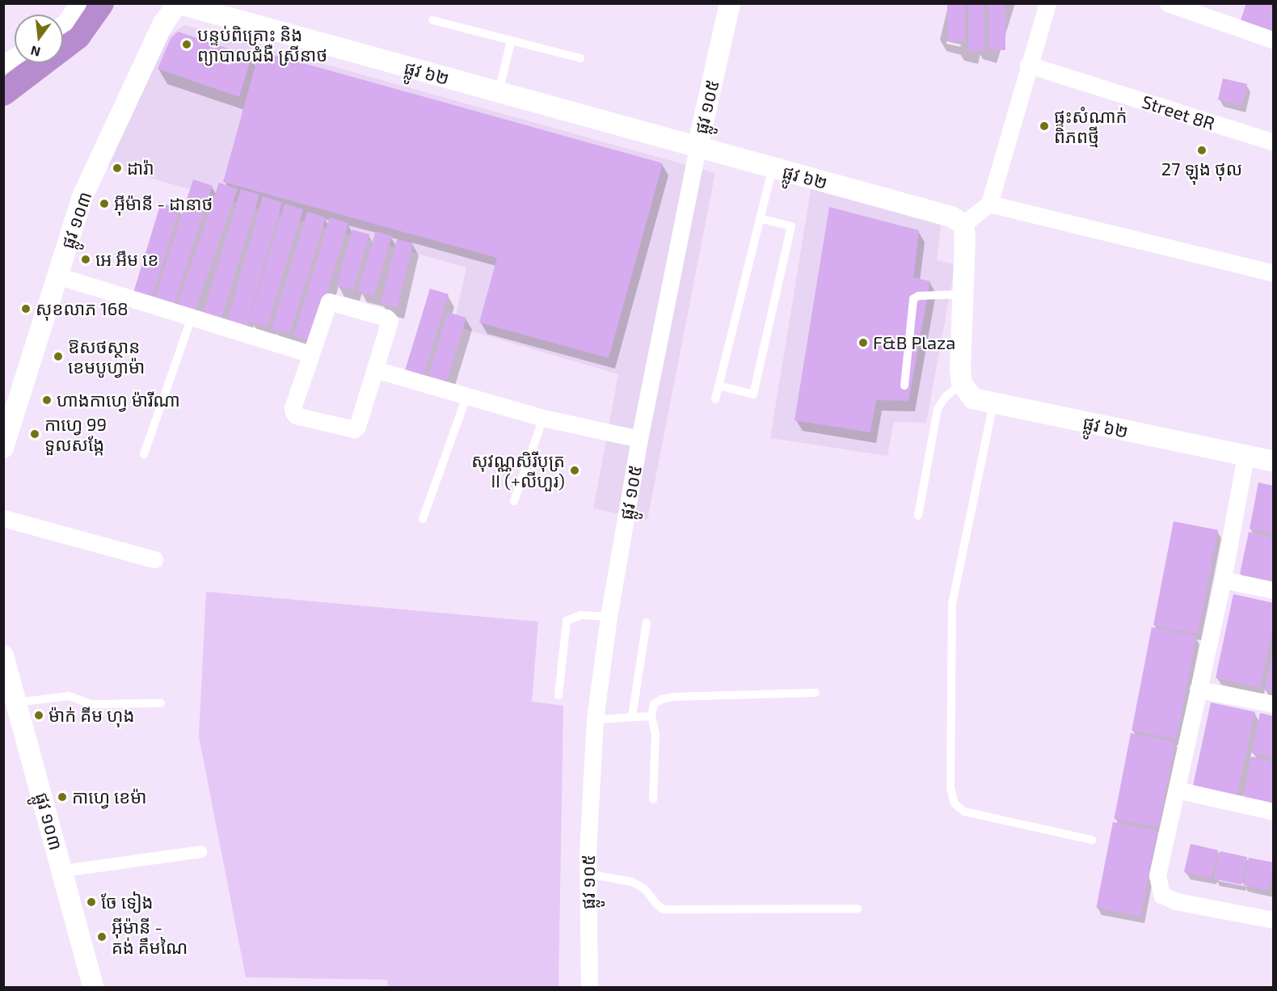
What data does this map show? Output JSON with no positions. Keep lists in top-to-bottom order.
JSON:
{
  "streets": {
    "street": [
      "ផ្លូវ ៦២",
      "ផ្លូវ ១០៥",
      "Street 8R",
      "ផ្លូវ ១០៣"
    ]
  },
  "crossings": [
    ["ផ្លូវ ៦២", "ផ្លូវ ១០៥"],
    ["ផ្លូវ ៦២", "ផ្លូវ ១០៣"]
  ],
  "places": [
    "បន្ទប់ពិគ្រោះ និង ព្យាបាលជំងឺ ស្រីនាថ",
    "ផ្ទះសំណាក់ ពិភពថ្មី",
    "27 ឡុង ថុល",
    "ដារ៉ា",
    "អ៊ីម៉ានី - ដានាថ",
    "អេ អឹម ខេ",
    "សុខលាភ 168",
    "F&B Plaza",
    "ឱសថស្ថាន ខេមបូហ្វាម៉ា",
    "ហាងកាហ្វេ ម៉ារីណា",
    "កាហ្វេ 99 ទួលសង្កែ",
    "សុវណ្ណសិរីបុត្រ II (+លីហួរ)",
    "ម៉ាក់ គីម ហុង",
    "កាហ្វេ ខេម៉ា",
    "ចែ ទៀង",
    "អ៊ីម៉ានី - គង់ គឹមណៃ"
  ],
  "north": "bottom"
}
